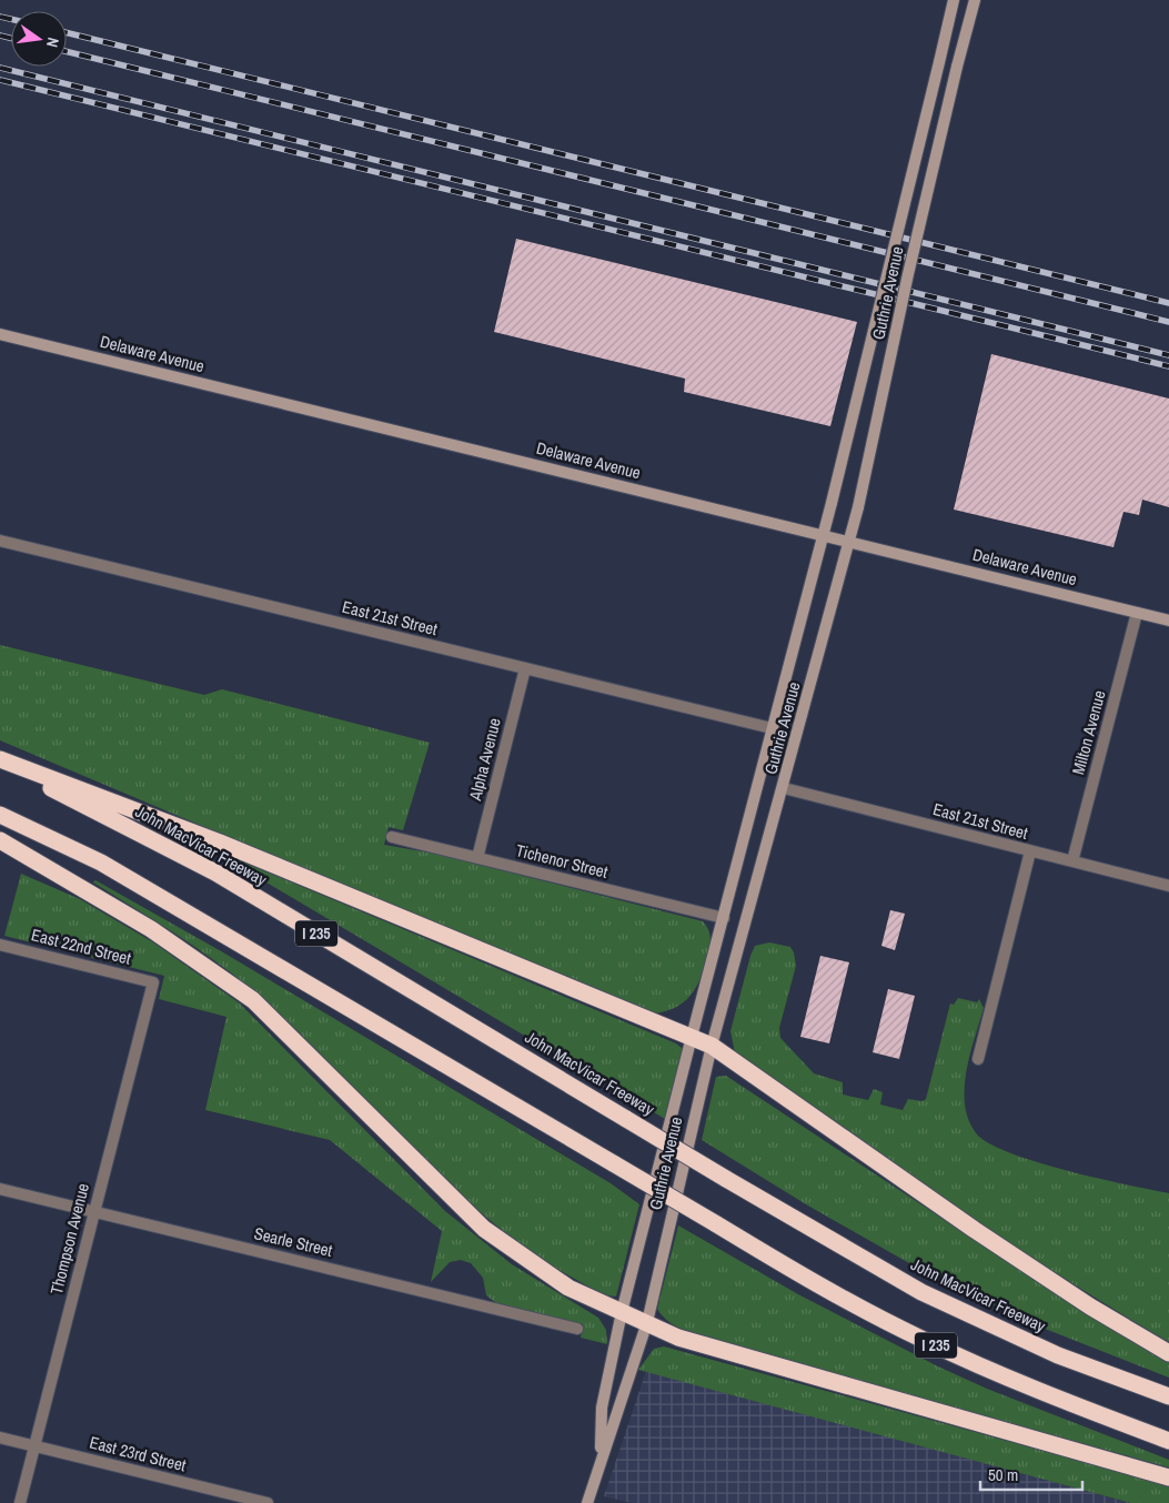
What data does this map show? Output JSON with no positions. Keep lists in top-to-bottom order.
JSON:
{
  "streets": {
    "highway": ["John MacVicar Freeway", "I 235"],
    "main road": ["Guthrie Avenue", "Delaware Avenue"],
    "street": [
      "East 21st Street",
      "Milton Avenue",
      "Alpha Avenue",
      "Tichenor Street",
      "East 22nd Street",
      "Thompson Avenue",
      "Searle Street",
      "East 23rd Street"
    ]
  },
  "crossings": [
    ["Guthrie Avenue", "Delaware Avenue"],
    ["Guthrie Avenue", "East 21st Street"],
    ["Guthrie Avenue", "Tichenor Street"],
    ["Delaware Avenue", "Milton Avenue"],
    ["East 21st Street", "Milton Avenue"],
    ["East 21st Street", "Alpha Avenue"],
    ["Alpha Avenue", "Tichenor Street"],
    ["East 22nd Street", "Thompson Avenue"],
    ["Thompson Avenue", "Searle Street"],
    ["Thompson Avenue", "East 23rd Street"]
  ],
  "scale_bar": "50 m",
  "north": "right"
}
